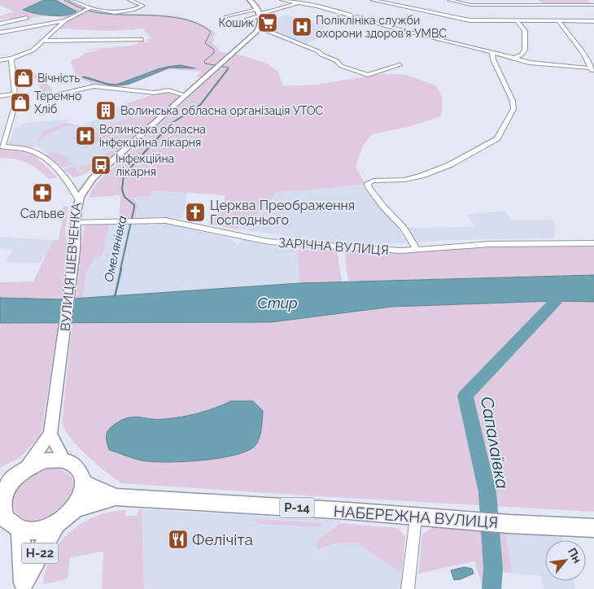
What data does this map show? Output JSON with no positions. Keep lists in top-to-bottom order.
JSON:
{
  "streets": {
    "main road": ["Р-14", "НАБЕРЕЖНА ВУЛИЦЯ", "Н-22"],
    "street": ["ЗАРІЧНА ВУЛИЦЯ", "ВУЛИЦЯ ШЕВЧЕНКА"]
  },
  "crossings": [
    ["ЗАРІЧНА ВУЛИЦЯ", "ВУЛИЦЯ ШЕВЧЕНКА"],
    ["ВУЛИЦЯ ШЕВЧЕНКА", "НАБЕРЕЖНА ВУЛИЦЯ"],
    ["ВУЛИЦЯ ШЕВЧЕНКА", "Н-22"],
    ["НАБЕРЕЖНА ВУЛИЦЯ", "Н-22"]
  ],
  "water": ["Омелянівка", "Стир", "Сапалаївка"],
  "places": {
    "supermarket": ["Кошик"],
    "hospital": ["Поліклініка служби охорони здоров'я УМВС", "Волинська обласна інфекційна лікарня"],
    "shop": ["Вічність", "Теремно Хліб"],
    "building": ["Волинська обласна організація УТОС"],
    "bus stop": ["Інфекційна лікарня"],
    "pharmacy": ["Сальве"],
    "church": ["Церква Преображення Господнього"],
    "restaurant": ["Фелічіта"]
  },
  "north": "top right"
}
